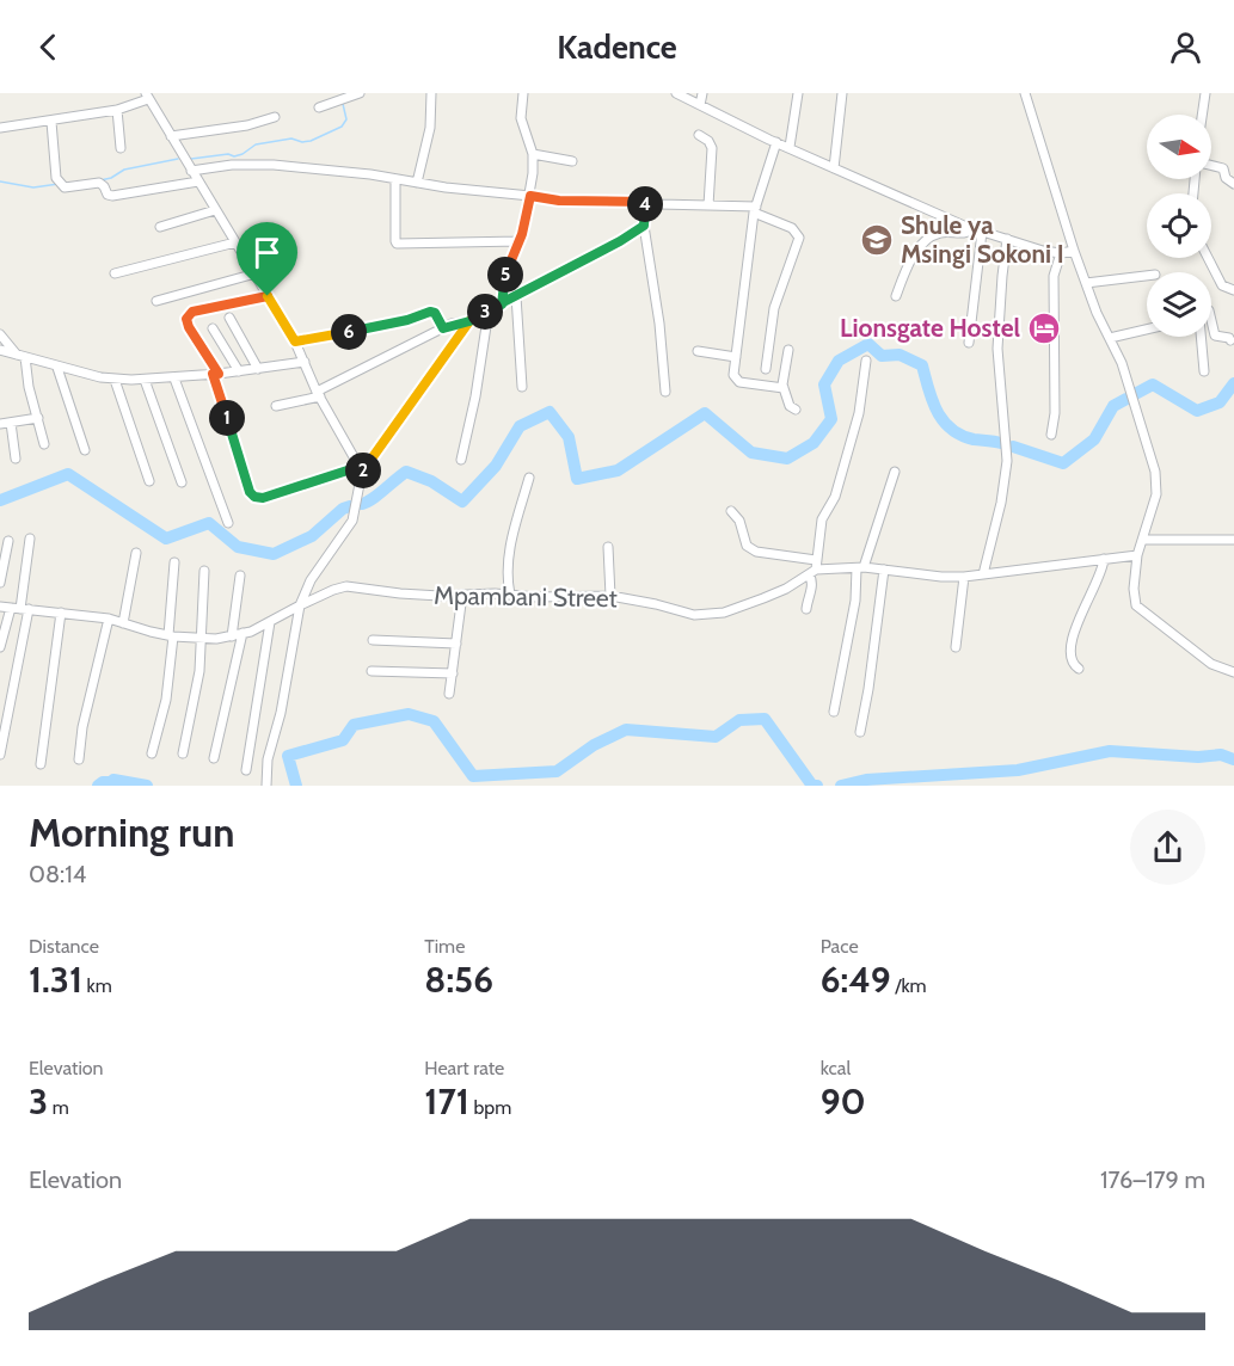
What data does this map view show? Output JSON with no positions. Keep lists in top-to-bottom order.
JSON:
{
  "streets": {
    "street": ["Mpambani Street"]
  },
  "places": {
    "school or university": ["Shule ya Msingi Sokoni I"],
    "hotel": ["Lionsgate Hostel"]
  },
  "north": "right",
  "page": {
    "header": "Kadence",
    "pins": [
      "4",
      "5",
      "3",
      "6",
      "1",
      "2"
    ],
    "heading": ["Morning run", "08:14"],
    "stats": [
      ["Distance", "1.31 km"],
      ["Time", "8:56"],
      ["Pace", "6:49 /km"],
      ["Elevation", "3 m"],
      ["Heart rate", "171 bpm"],
      ["kcal", "90"]
    ],
    "chart": ["Elevation", "176–179 m"]
  }
}
